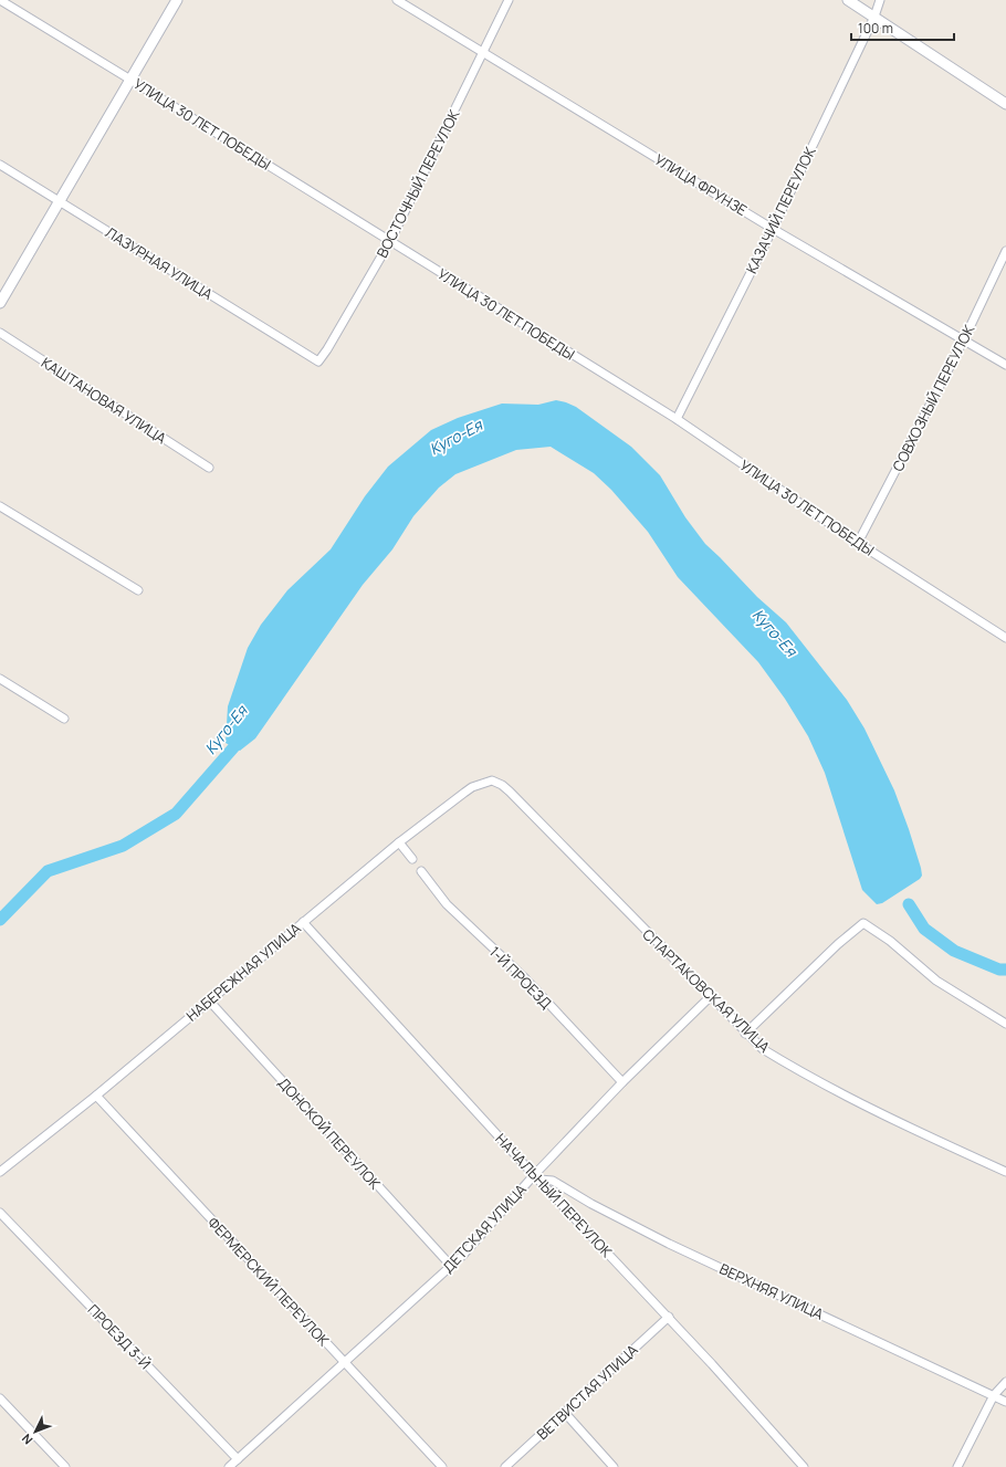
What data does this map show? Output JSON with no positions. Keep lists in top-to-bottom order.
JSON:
{
  "streets": {
    "street": [
      "УЛИЦА 30 ЛЕТ ПОБЕДЫ",
      "ВОСТОЧНЫЙ ПЕРЕУЛОК",
      "УЛИЦА ФРУНЗЕ",
      "КАЗАЧИЙ ПЕРЕУЛОК",
      "ЛАЗУРНАЯ УЛИЦА",
      "СОВХОЗНЫЙ ПЕРЕУЛОК",
      "КАШТАНОВАЯ УЛИЦА",
      "НАБЕРЕЖНАЯ УЛИЦА",
      "1-Й ПРОЕЗД",
      "СПАРТАКОВСКАЯ УЛИЦА",
      "ДОНСКОЙ ПЕРЕУЛОК",
      "НАЧАЛЬНЫЙ ПЕРЕУЛОК",
      "ДЕТСКАЯ УЛИЦА",
      "ФЕРМЕРСКИЙ ПЕРЕУЛОК",
      "ВЕРХНЯЯ УЛИЦА",
      "ПРОЕЗД 3-Й",
      "ВЕТВИСТАЯ УЛИЦА"
    ]
  },
  "crossings": [
    ["УЛИЦА 30 ЛЕТ ПОБЕДЫ", "ВОСТОЧНЫЙ ПЕРЕУЛОК"],
    ["УЛИЦА 30 ЛЕТ ПОБЕДЫ", "КАЗАЧИЙ ПЕРЕУЛОК"],
    ["УЛИЦА 30 ЛЕТ ПОБЕДЫ", "СОВХОЗНЫЙ ПЕРЕУЛОК"],
    ["ВОСТОЧНЫЙ ПЕРЕУЛОК", "УЛИЦА ФРУНЗЕ"],
    ["ВОСТОЧНЫЙ ПЕРЕУЛОК", "ЛАЗУРНАЯ УЛИЦА"],
    ["УЛИЦА ФРУНЗЕ", "КАЗАЧИЙ ПЕРЕУЛОК"],
    ["УЛИЦА ФРУНЗЕ", "СОВХОЗНЫЙ ПЕРЕУЛОК"],
    ["НАБЕРЕЖНАЯ УЛИЦА", "СПАРТАКОВСКАЯ УЛИЦА"],
    ["НАБЕРЕЖНАЯ УЛИЦА", "ДОНСКОЙ ПЕРЕУЛОК"],
    ["НАБЕРЕЖНАЯ УЛИЦА", "НАЧАЛЬНЫЙ ПЕРЕУЛОК"],
    ["НАБЕРЕЖНАЯ УЛИЦА", "ФЕРМЕРСКИЙ ПЕРЕУЛОК"],
    ["1-Й ПРОЕЗД", "ДЕТСКАЯ УЛИЦА"],
    ["СПАРТАКОВСКАЯ УЛИЦА", "ДЕТСКАЯ УЛИЦА"],
    ["ДОНСКОЙ ПЕРЕУЛОК", "ДЕТСКАЯ УЛИЦА"],
    ["НАЧАЛЬНЫЙ ПЕРЕУЛОК", "ДЕТСКАЯ УЛИЦА"],
    ["НАЧАЛЬНЫЙ ПЕРЕУЛОК", "ВЕРХНЯЯ УЛИЦА"],
    ["НАЧАЛЬНЫЙ ПЕРЕУЛОК", "ВЕТВИСТАЯ УЛИЦА"],
    ["ДЕТСКАЯ УЛИЦА", "ФЕРМЕРСКИЙ ПЕРЕУЛОК"],
    ["ДЕТСКАЯ УЛИЦА", "ВЕРХНЯЯ УЛИЦА"],
    ["ДЕТСКАЯ УЛИЦА", "ПРОЕЗД 3-Й"]
  ],
  "water": ["Куго-Ея"],
  "scale_bar": "100 m",
  "north": "bottom left"
}
